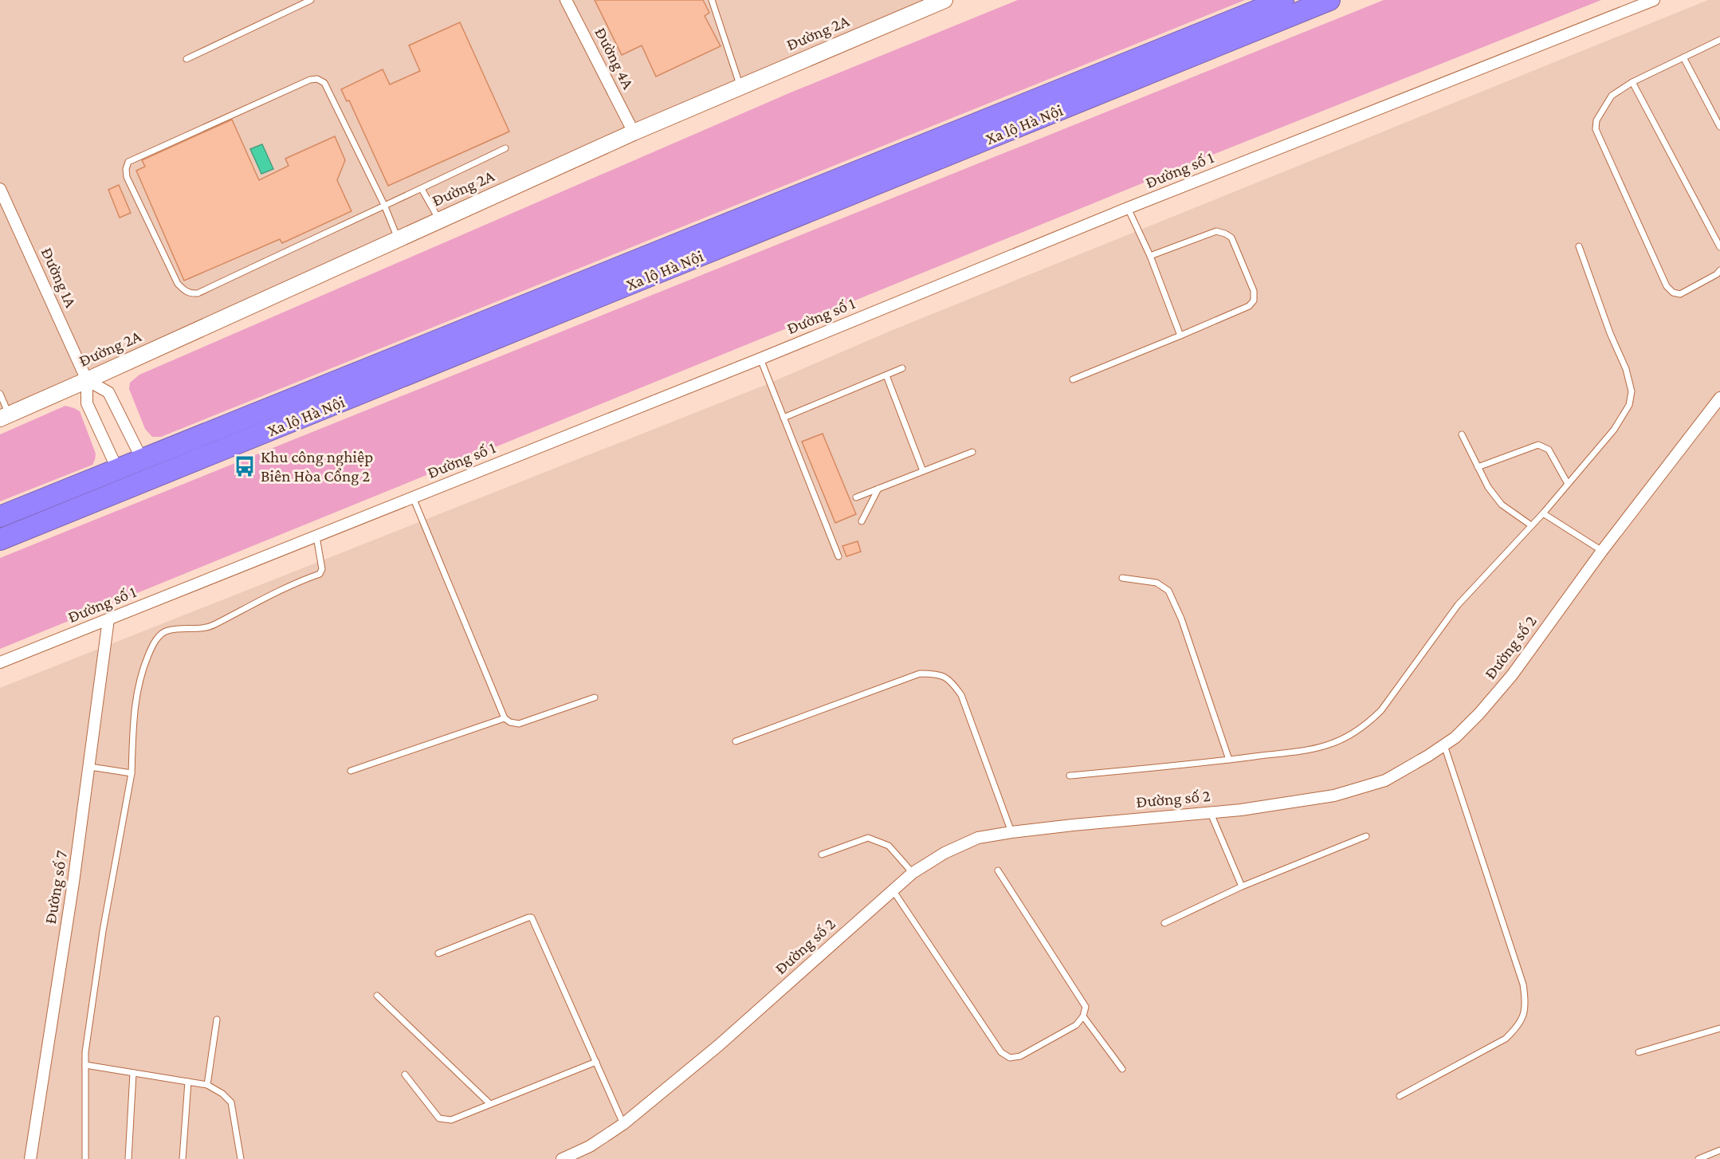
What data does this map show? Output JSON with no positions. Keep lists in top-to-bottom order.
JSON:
{
  "streets": {
    "highway": ["Xa lộ Hà Nội"],
    "street": [
      "Đường 2A",
      "Đường 4A",
      "Đường số 1",
      "Đường 1A",
      "Đường số 2",
      "Đường số 7"
    ]
  },
  "crossings": [
    ["Đường 2A", "Đường 4A"],
    ["Đường 2A", "Đường 1A"],
    ["Xa lộ Hà Nội", "Đường 1A"],
    ["Đường số 1", "Đường số 7"]
  ],
  "places": {
    "bus stop": ["Khu công nghiệp Biên Hòa Cổng 2"]
  }
}
